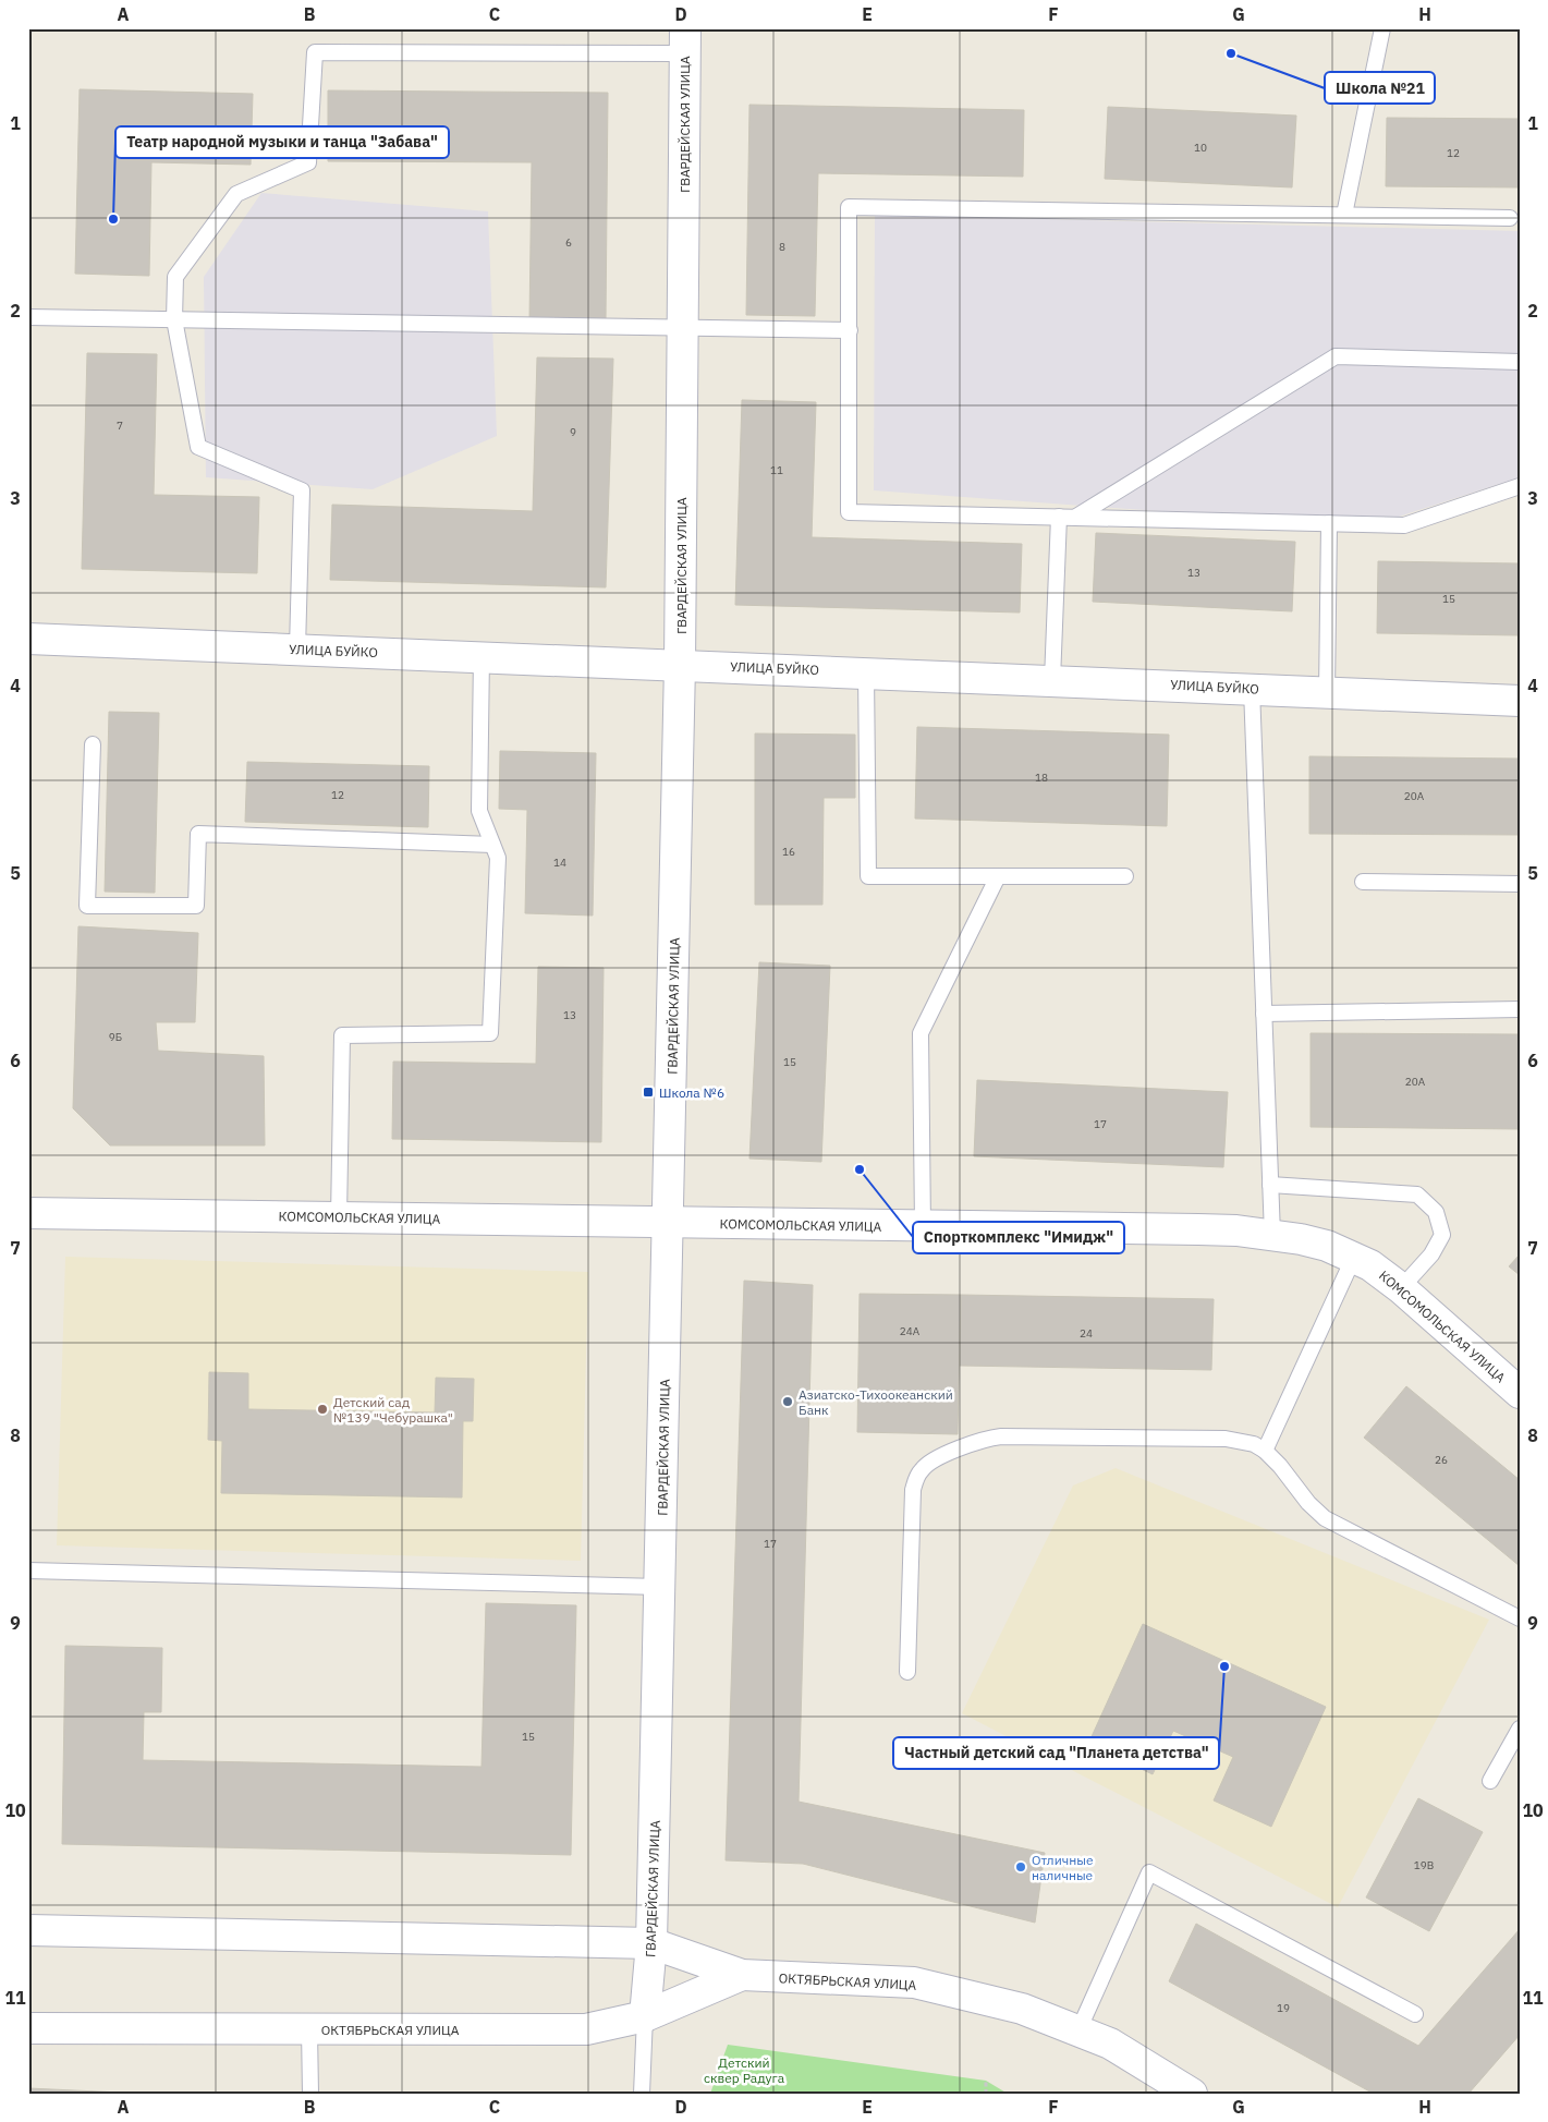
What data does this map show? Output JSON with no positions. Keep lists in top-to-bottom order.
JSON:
{
  "streets": {
    "street": [
      "ГВАРДЕЙСКАЯ УЛИЦА",
      "УЛИЦА БУЙКО",
      "КОМСОМОЛЬСКАЯ УЛИЦА",
      "ОКТЯБРЬСКАЯ УЛИЦА"
    ]
  },
  "crossings": [
    ["ГВАРДЕЙСКАЯ УЛИЦА", "УЛИЦА БУЙКО"],
    ["ГВАРДЕЙСКАЯ УЛИЦА", "КОМСОМОЛЬСКАЯ УЛИЦА"],
    ["ГВАРДЕЙСКАЯ УЛИЦА", "ОКТЯБРЬСКАЯ УЛИЦА"]
  ],
  "parks": ["Детский сквер Радуга"],
  "places": {
    "other": [
      "Школа №21",
      "Театр народной музыки и танца \"Забава\"",
      "Спорткомплекс \"Имидж\"",
      "Азиатско-Тихоокеанский Банк",
      "Детский сад №139 \"Чебурашка\"",
      "Частный детский сад \"Планета детства\"",
      "Отличные наличные"
    ],
    "transit": ["Школа №6"]
  },
  "house_numbers": [
    "10",
    "12",
    "6",
    "8",
    "7",
    "9",
    "11",
    "13",
    "15",
    "18",
    "12",
    "20А",
    "16",
    "14",
    "13",
    "9Б",
    "15",
    "20А",
    "17",
    "24А",
    "24",
    "26",
    "17",
    "15",
    "19В",
    "19"
  ],
  "grid": {
    "columns": [
      "A",
      "B",
      "C",
      "D",
      "E",
      "F",
      "G",
      "H"
    ],
    "rows": [
      "1",
      "2",
      "3",
      "4",
      "5",
      "6",
      "7",
      "8",
      "9",
      "10",
      "11"
    ]
  }
}
